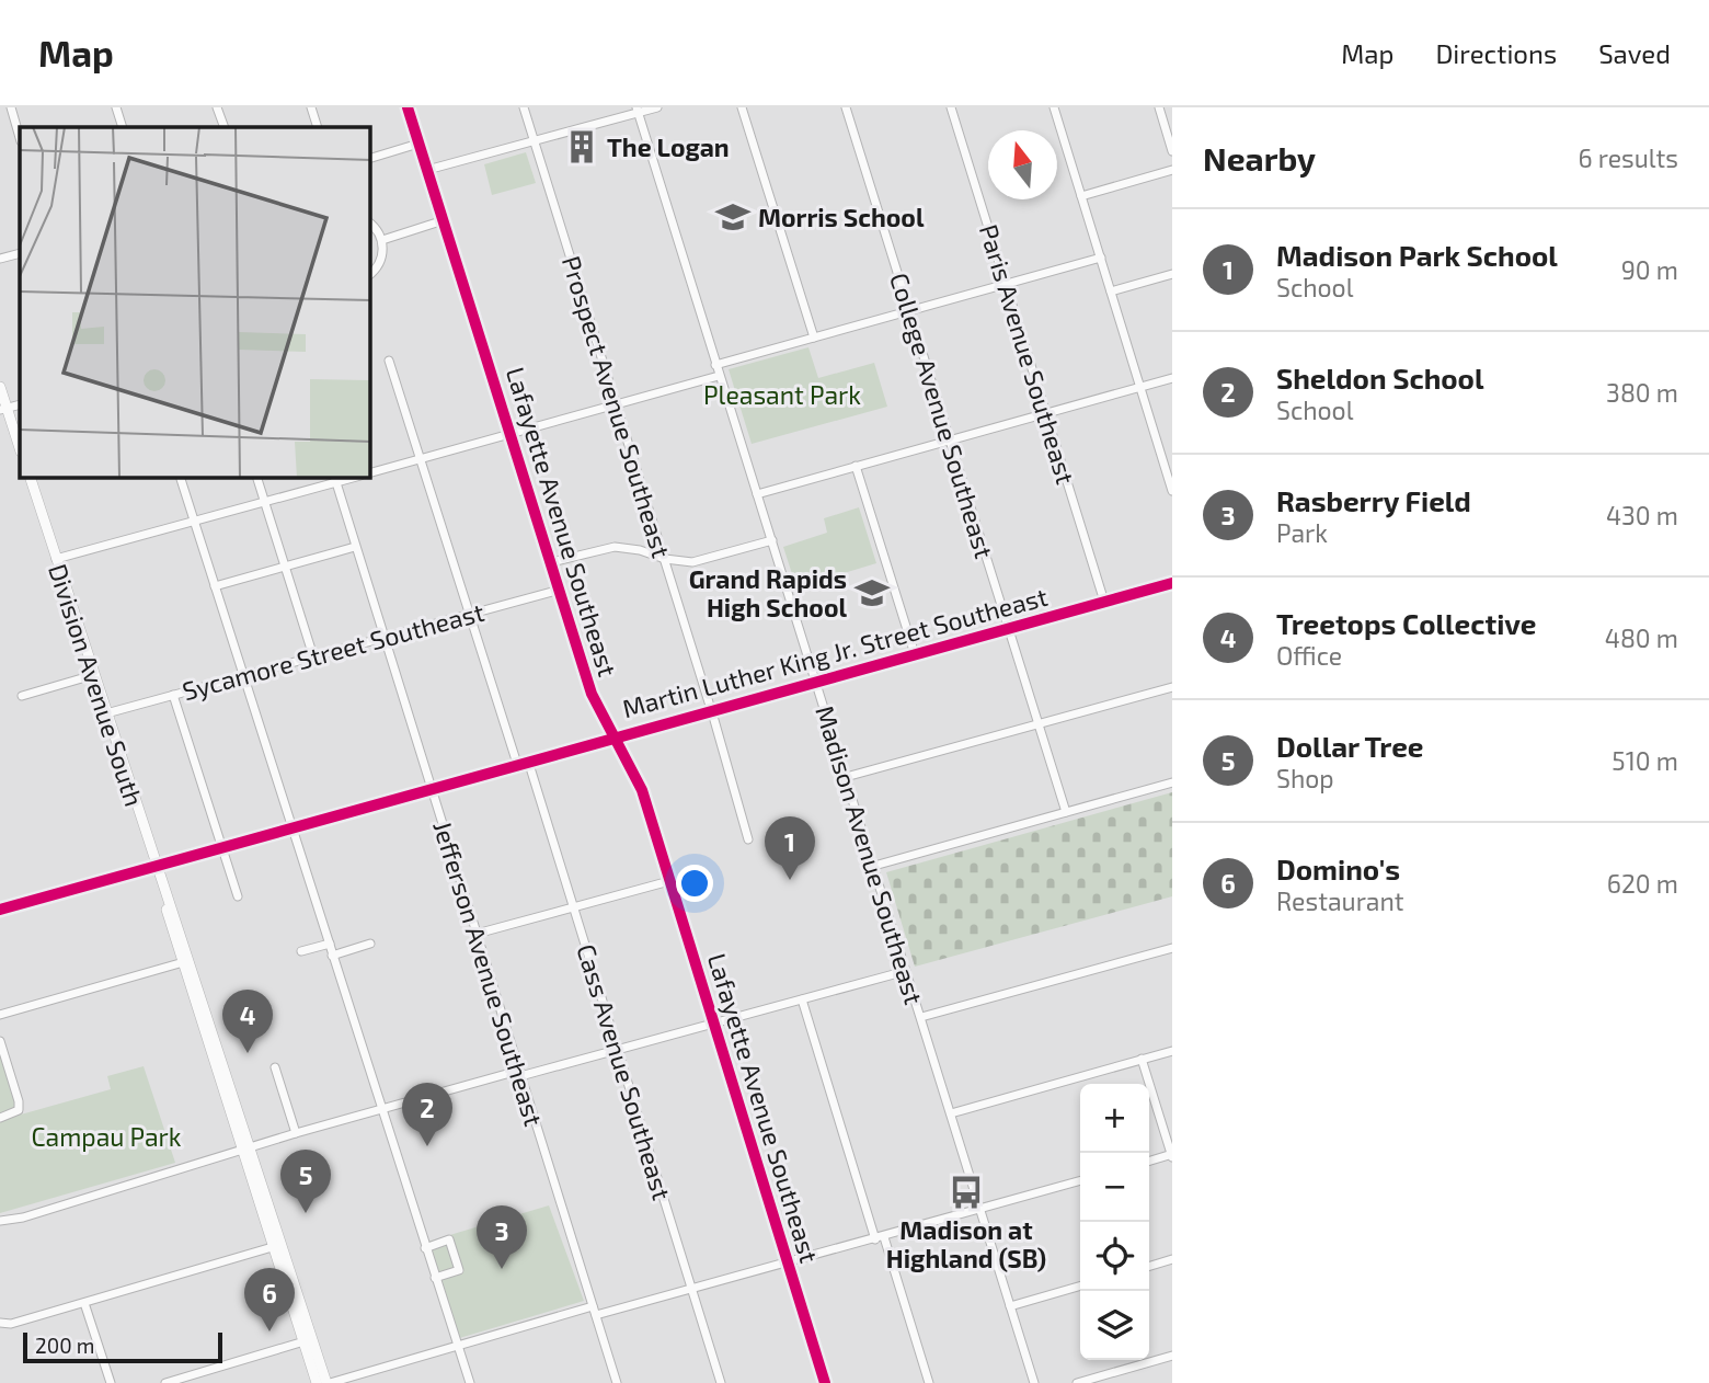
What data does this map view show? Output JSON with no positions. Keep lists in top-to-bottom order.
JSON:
{
  "streets": {
    "main road": ["Martin Luther King Jr. Street Southeast", "Division Avenue South"],
    "street": [
      "Paris Avenue Southeast",
      "Prospect Avenue Southeast",
      "College Avenue Southeast",
      "Lafayette Avenue Southeast",
      "Sycamore Street Southeast",
      "Madison Avenue Southeast",
      "Jefferson Avenue Southeast",
      "Cass Avenue Southeast"
    ]
  },
  "crossings": [
    ["Paris Avenue Southeast", "Martin Luther King Jr. Street Southeast"],
    ["Prospect Avenue Southeast", "Martin Luther King Jr. Street Southeast"],
    ["College Avenue Southeast", "Martin Luther King Jr. Street Southeast"],
    ["Lafayette Avenue Southeast", "Sycamore Street Southeast"],
    ["Lafayette Avenue Southeast", "Martin Luther King Jr. Street Southeast"],
    ["Sycamore Street Southeast", "Division Avenue South"],
    ["Sycamore Street Southeast", "Jefferson Avenue Southeast"],
    ["Sycamore Street Southeast", "Cass Avenue Southeast"],
    ["Martin Luther King Jr. Street Southeast", "Division Avenue South"],
    ["Martin Luther King Jr. Street Southeast", "Madison Avenue Southeast"],
    ["Martin Luther King Jr. Street Southeast", "Jefferson Avenue Southeast"],
    ["Martin Luther King Jr. Street Southeast", "Cass Avenue Southeast"]
  ],
  "parks": ["Pleasant Park", "Campau Park"],
  "places": {
    "building": ["The Logan"],
    "school or university": ["Morris School", "Grand Rapids High School"],
    "bus stop": ["Madison at Highland (SB)"]
  },
  "scale_bar": "200 m",
  "north": "top",
  "page": {
    "header": "Map",
    "nav": ["Map", "Directions", "Saved"],
    "heading": ["Nearby", "6 results"],
    "list": [
      {
        "mark": "1",
        "name": "Madison Park School",
        "note": "School",
        "value": "90 m"
      },
      {
        "mark": "2",
        "name": "Sheldon School",
        "note": "School",
        "value": "380 m"
      },
      {
        "mark": "3",
        "name": "Rasberry Field",
        "note": "Park",
        "value": "430 m"
      },
      {
        "mark": "4",
        "name": "Treetops Collective",
        "note": "Office",
        "value": "480 m"
      },
      {
        "mark": "5",
        "name": "Dollar Tree",
        "note": "Shop",
        "value": "510 m"
      },
      {
        "mark": "6",
        "name": "Domino's",
        "note": "Restaurant",
        "value": "620 m"
      }
    ],
    "pins": [
      "1",
      "4",
      "2",
      "5",
      "3",
      "6"
    ],
    "map_buttons": ["+", "−"],
    "scale": "200 m"
  }
}
